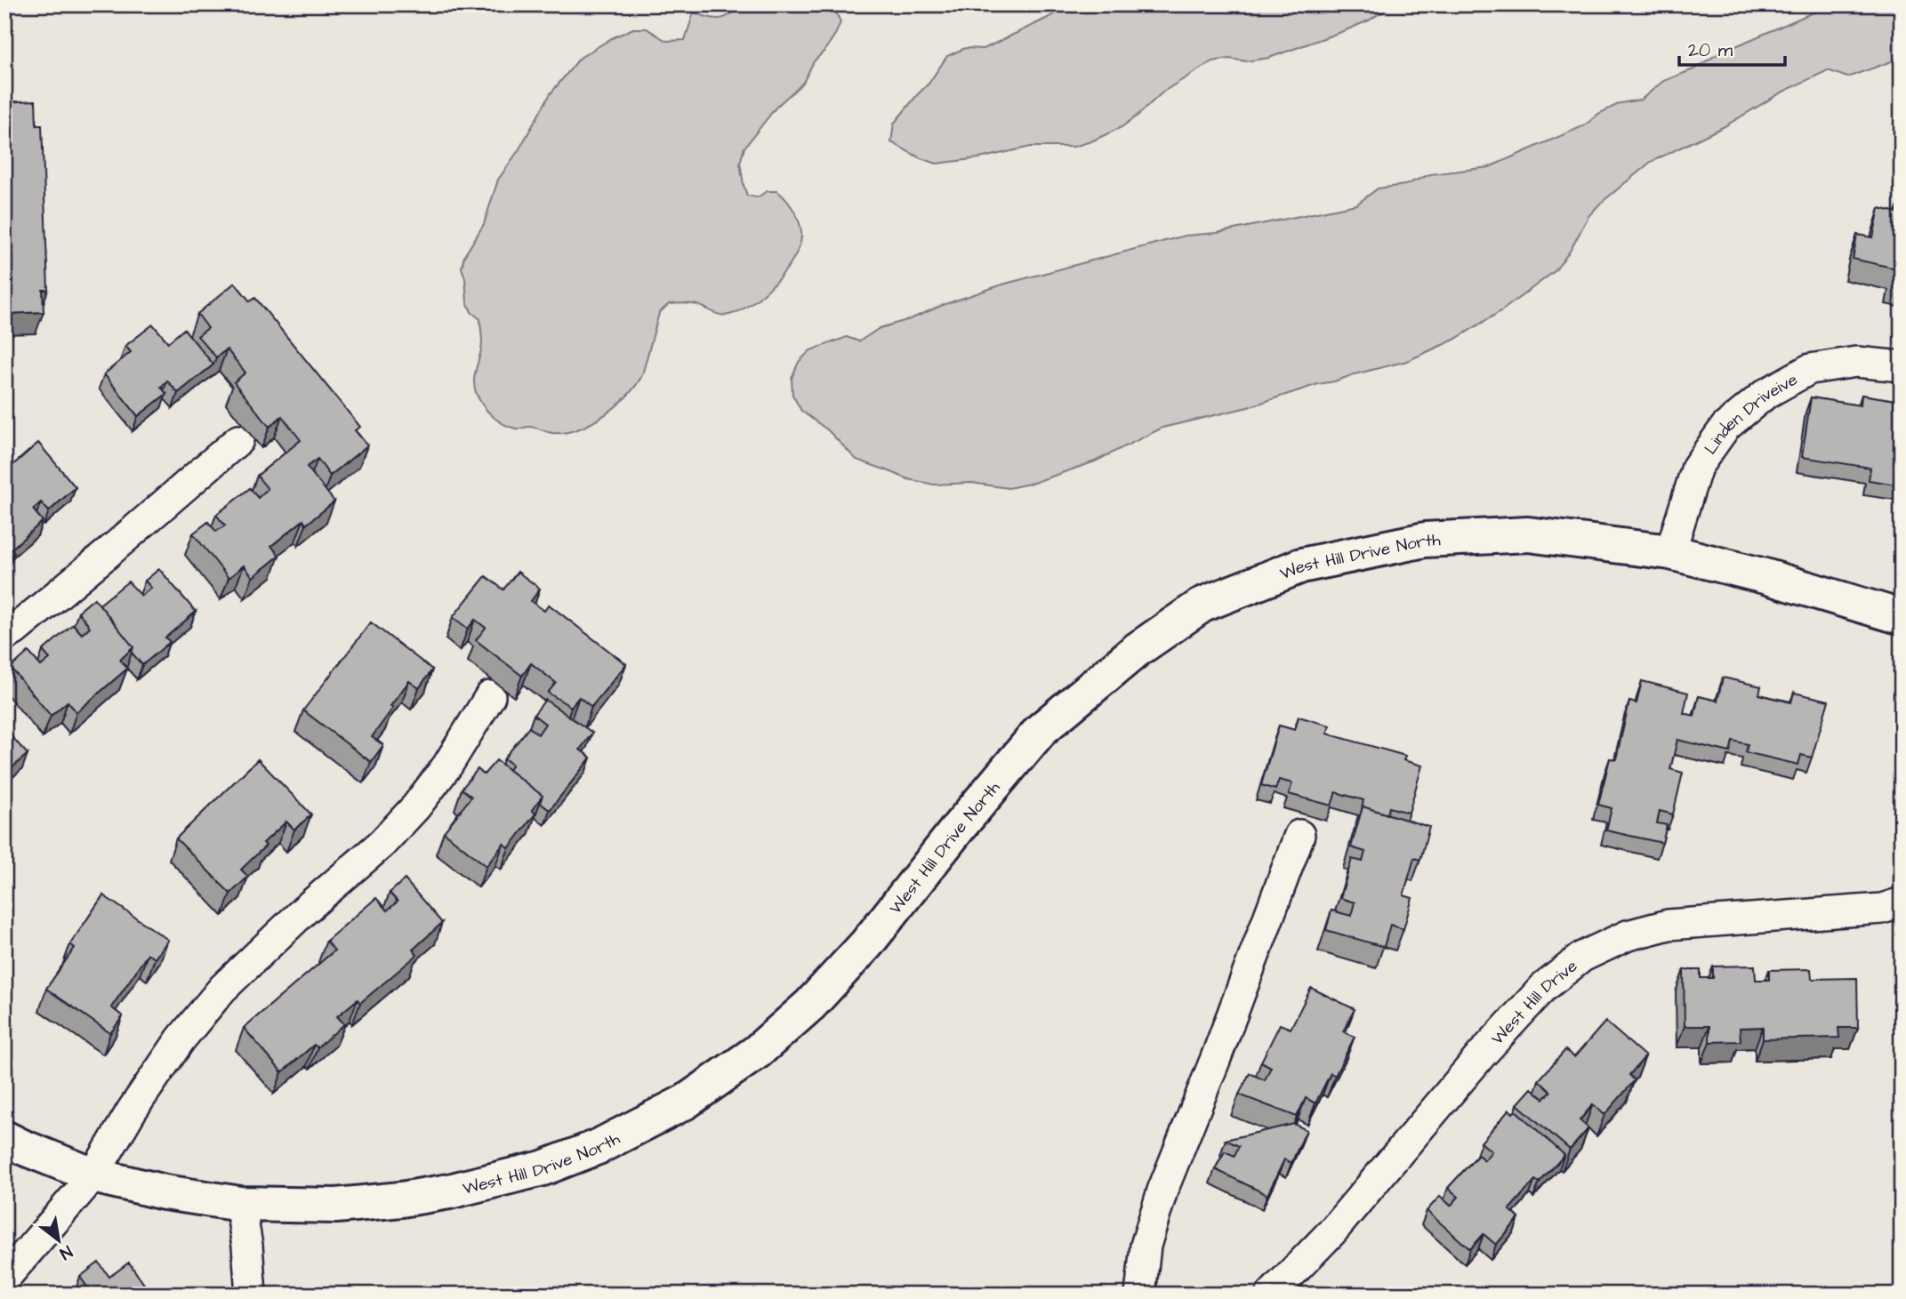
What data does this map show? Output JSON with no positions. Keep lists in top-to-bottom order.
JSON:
{
  "streets": {
    "street": ["Linden Driveive", "West Hill Drive North", "West Hill Drive"]
  },
  "crossings": [
    ["Linden Driveive", "West Hill Drive North"]
  ],
  "scale_bar": "20 m",
  "north": "bottom right"
}
